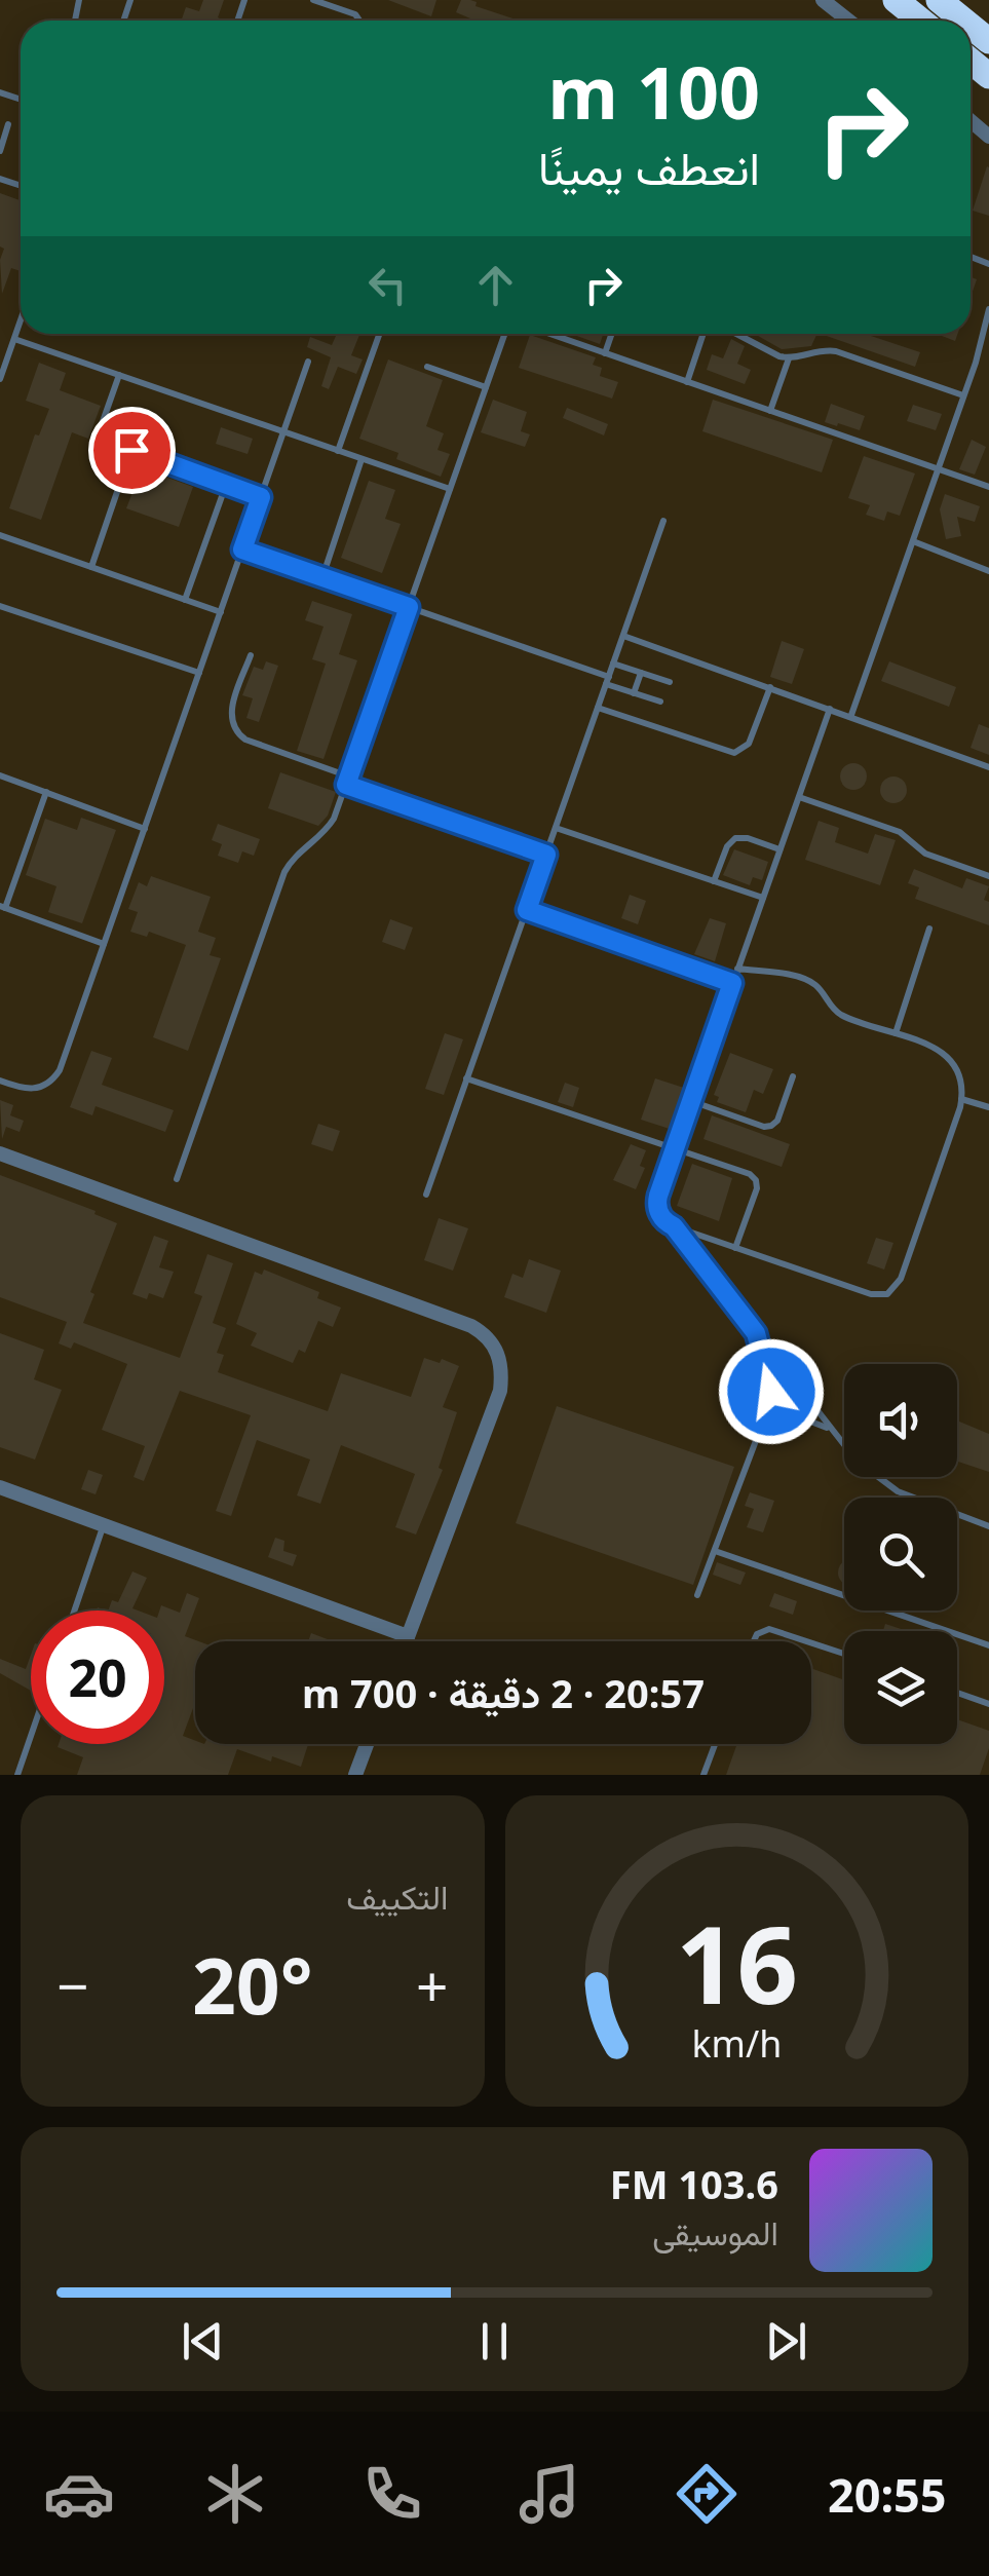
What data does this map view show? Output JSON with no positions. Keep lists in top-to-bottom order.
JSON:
{
  "page": {
    "turn": ["100 m", "انعطف يمينًا"],
    "limit": "20",
    "trip": "20:57 · 2 دقيقة · 700 m",
    "tile": "التكييف",
    "heat": ["−", "20°", "+"],
    "song": ["103.6 FM", "الموسيقى"],
    "tabs": "20:55",
    "gauge": ["16", "km/h"]
  }
}
